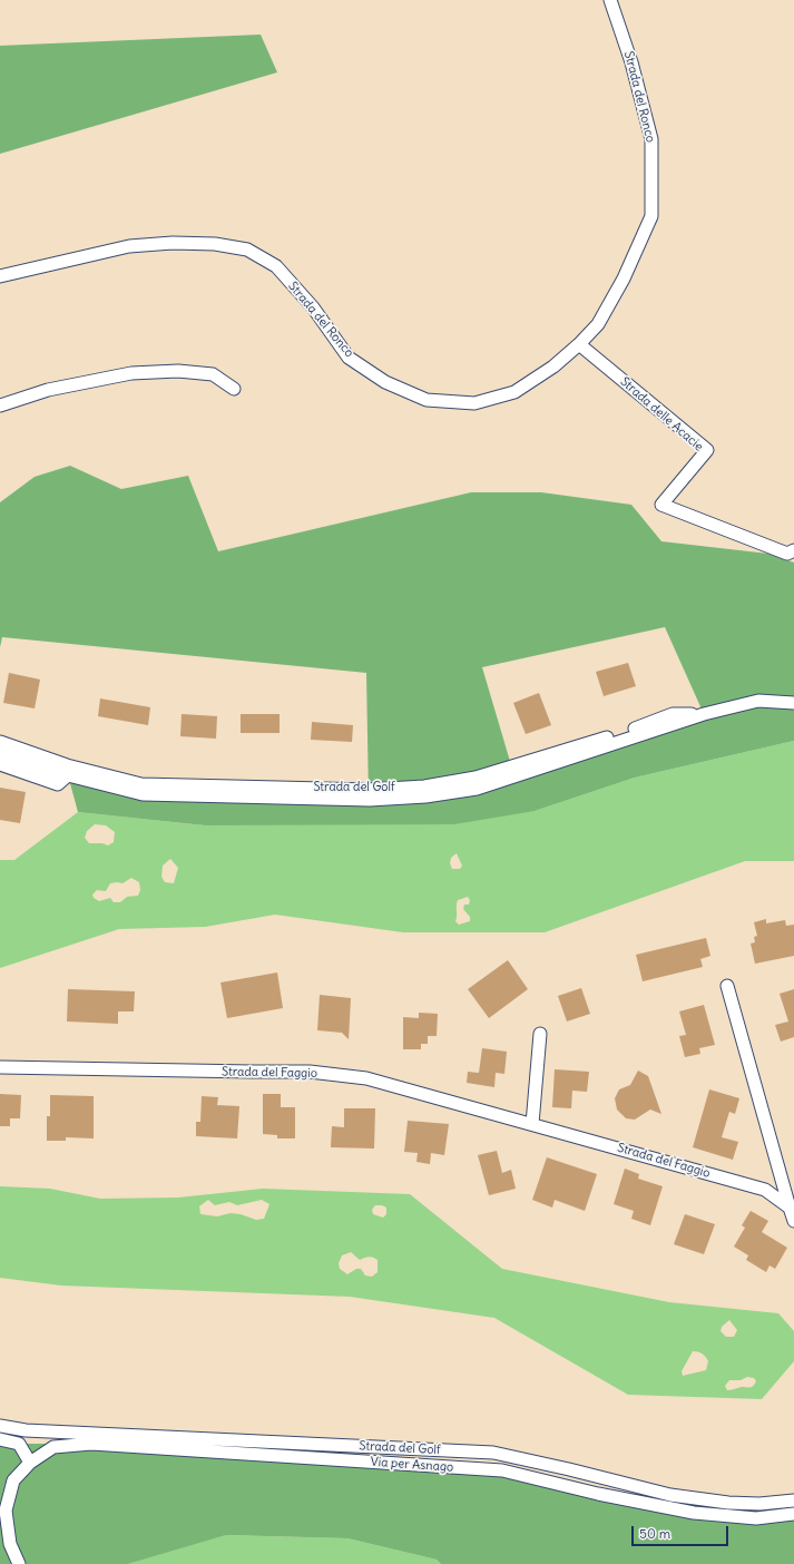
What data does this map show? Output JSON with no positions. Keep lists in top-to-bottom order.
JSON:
{
  "streets": {
    "street": [
      "Strada del Ronco",
      "Strada delle Acacie",
      "Strada del Golf",
      "Strada del Faggio",
      "Via per Asnago"
    ]
  },
  "crossings": [
    ["Strada del Ronco", "Strada delle Acacie"]
  ],
  "scale_bar": "50 m"
}
